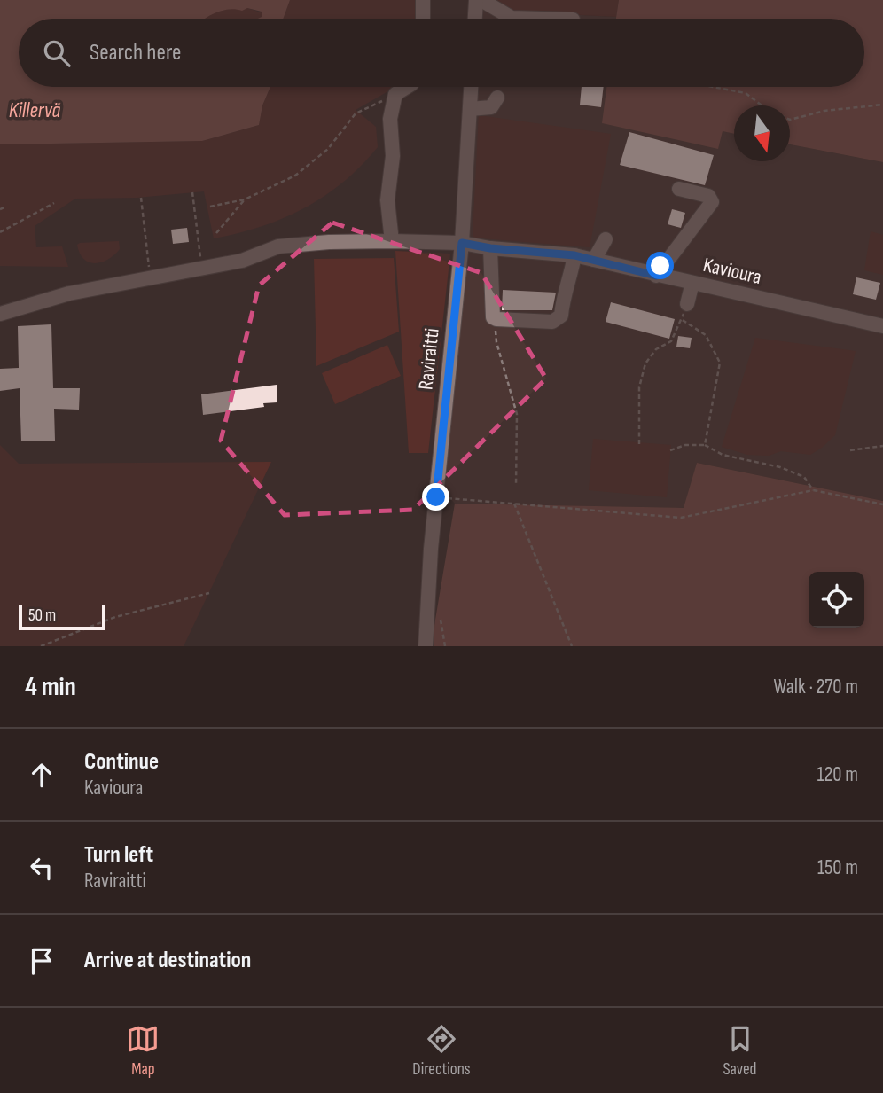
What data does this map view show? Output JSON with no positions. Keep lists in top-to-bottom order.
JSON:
{
  "streets": {
    "street": ["Kavioura", "Raviraitti"]
  },
  "crossings": [
    ["Kavioura", "Raviraitti"]
  ],
  "water": ["Killervä"],
  "scale_bar": "50 m",
  "north": "bottom",
  "page": {
    "search": "Search here",
    "scale": "50 m",
    "heading": ["4 min", "Walk · 270 m"],
    "list": [
      ["Continue", "Kavioura", "120 m"],
      ["Turn left", "Raviraitti", "150 m"],
      "Arrive at destination"
    ],
    "nav": ["Map", "Directions", "Saved"]
  }
}
